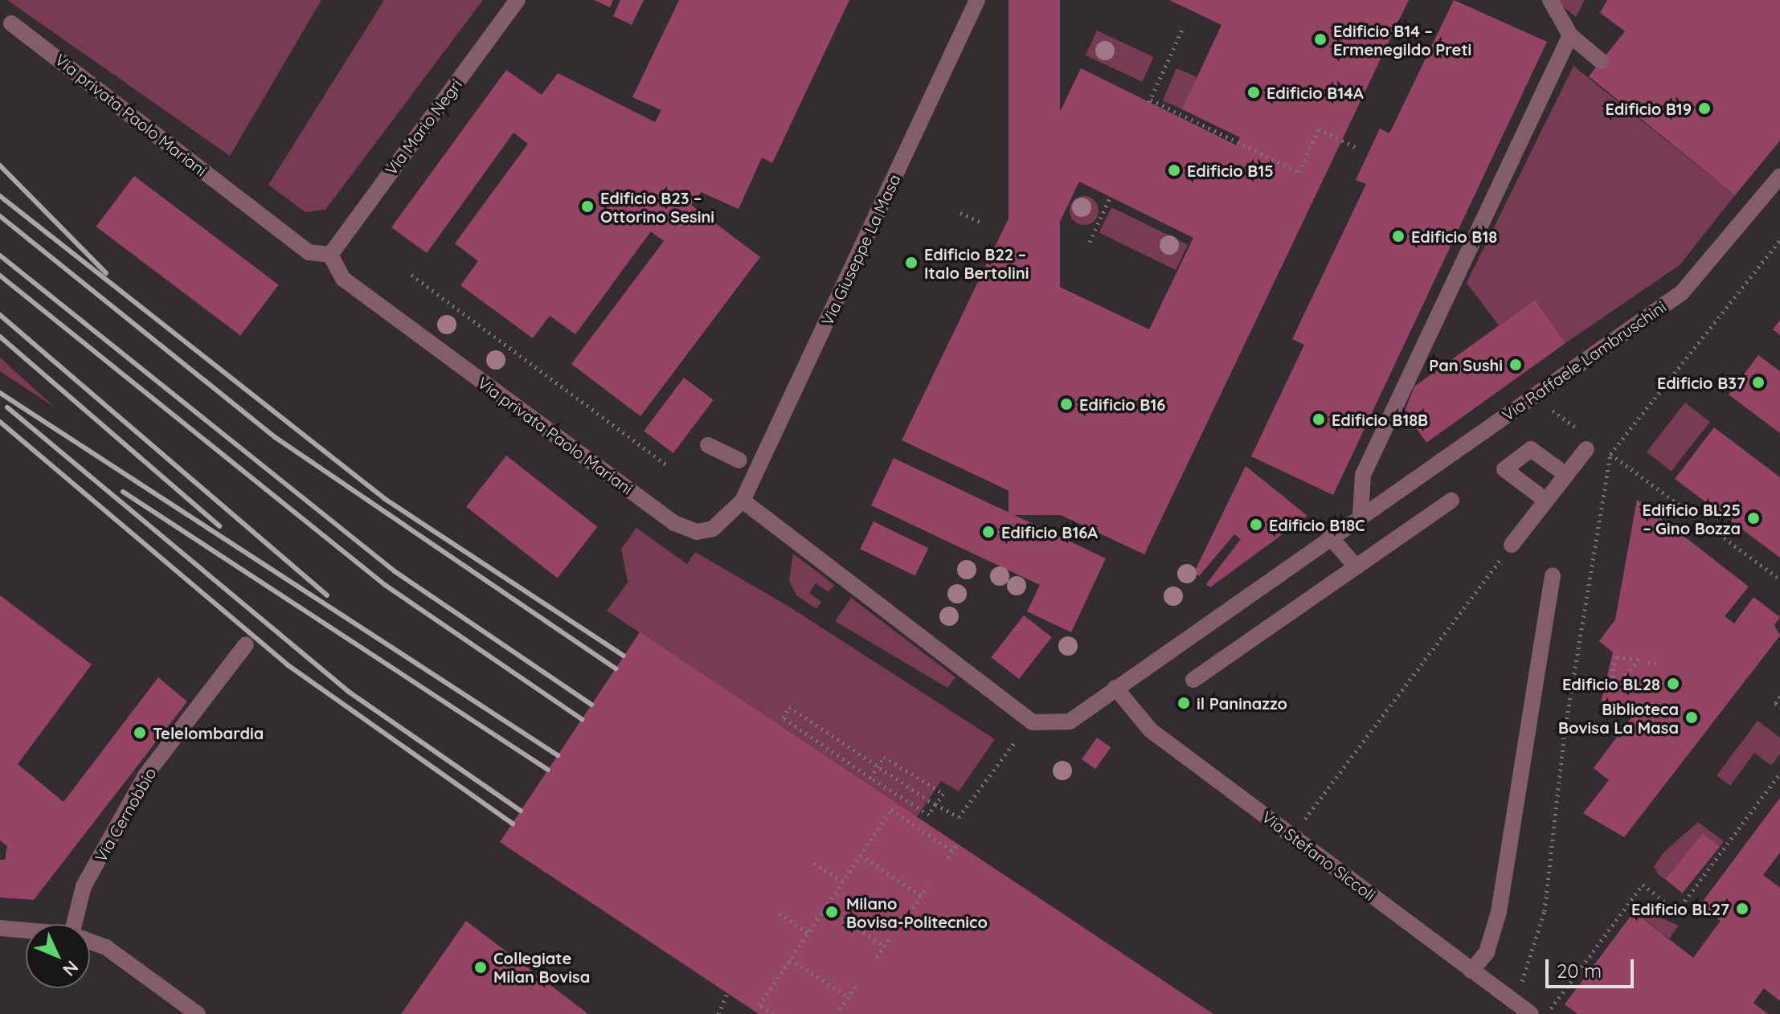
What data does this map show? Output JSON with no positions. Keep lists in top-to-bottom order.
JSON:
{
  "streets": {
    "street": [
      "Via privata Paolo Mariani",
      "Via Mario Negri",
      "Via Giuseppe La Masa",
      "Via Raffaele Lambruschini",
      "Via Cernobbio",
      "Via Stefano Siccoli"
    ]
  },
  "crossings": [
    ["Via privata Paolo Mariani", "Via Mario Negri"],
    ["Via privata Paolo Mariani", "Via Giuseppe La Masa"],
    ["Via Raffaele Lambruschini", "Via Stefano Siccoli"]
  ],
  "places": [
    "Edificio B14 – Ermenegildo Preti",
    "Edificio B14A",
    "Edificio B19",
    "Edificio B15",
    "Edificio B23 – Ottorino Sesini",
    "Edificio B18",
    "Edificio B22 – Italo Bertolini",
    "Pan Sushi",
    "Edificio B37",
    "Edificio B16",
    "Edificio B18B",
    "Edificio BL25 – Gino Bozza",
    "Edificio B18C",
    "Edificio B16A",
    "Edificio BL28",
    "il Paninazzo",
    "Biblioteca Bovisa La Masa",
    "Telelombardia",
    "Edificio BL27",
    "Milano Bovisa-Politecnico",
    "Collegiate Milan Bovisa"
  ],
  "scale_bar": "20 m",
  "north": "bottom right"
}
